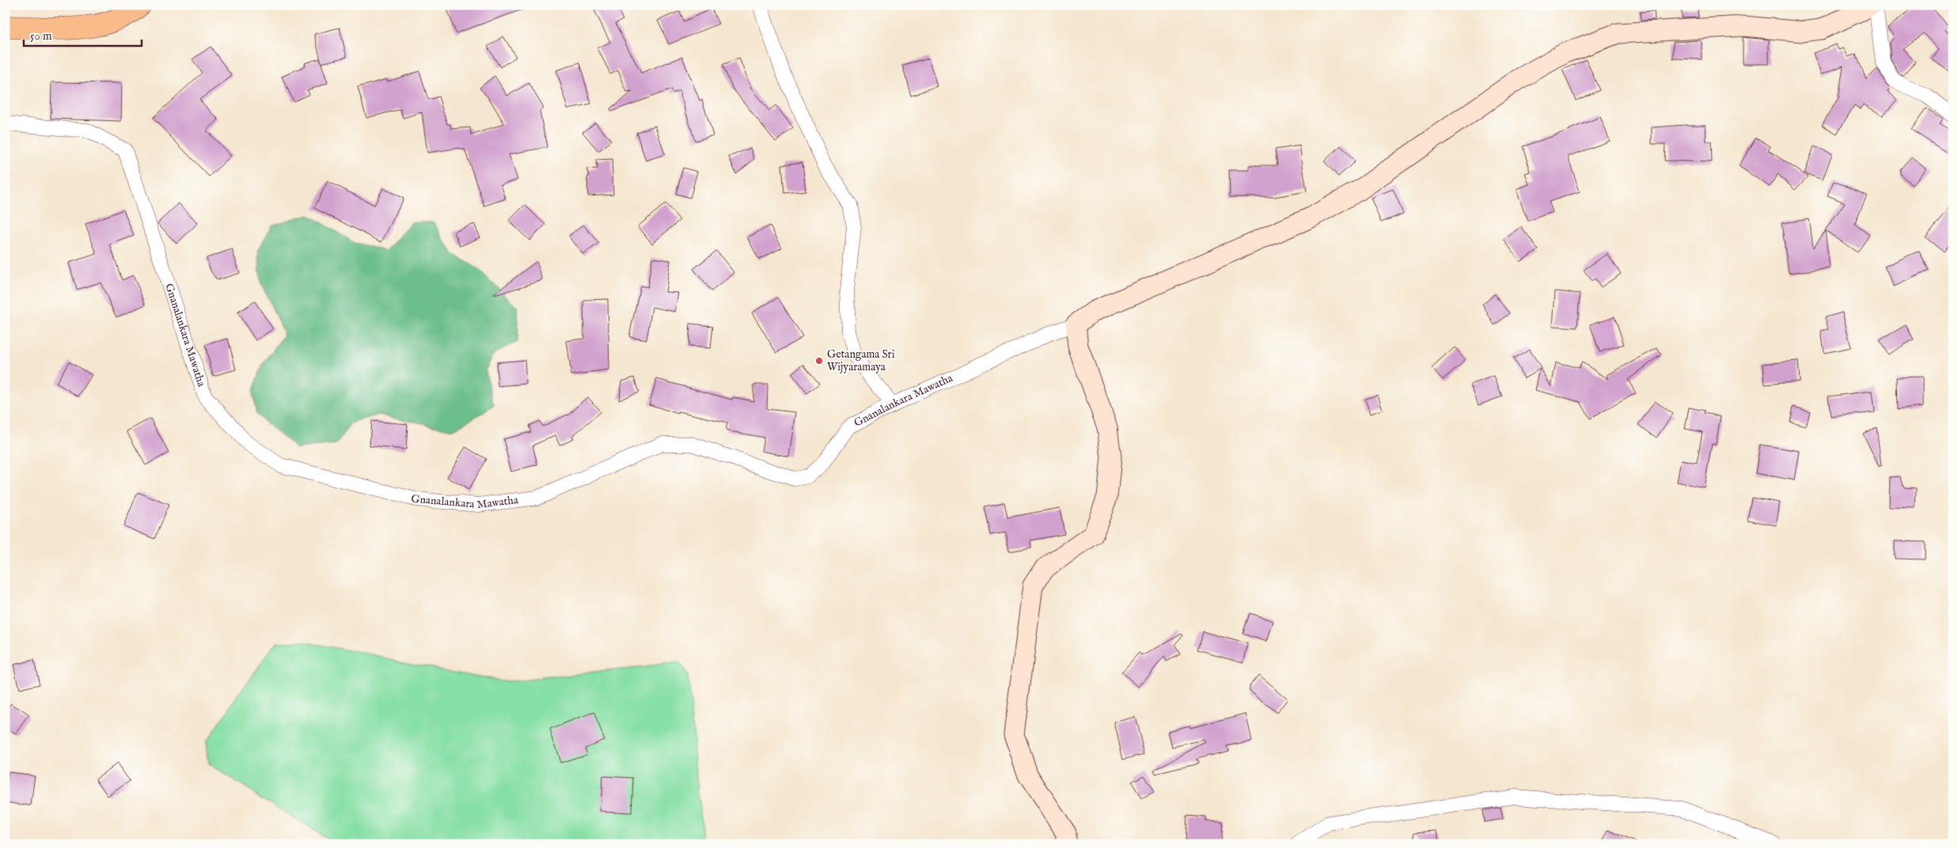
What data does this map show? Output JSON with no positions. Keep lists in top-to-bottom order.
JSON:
{
  "streets": {
    "street": ["Gnanalankara Mawatha"]
  },
  "places": ["Getangama Sri Wijyaramaya"],
  "scale_bar": "50 m"
}
